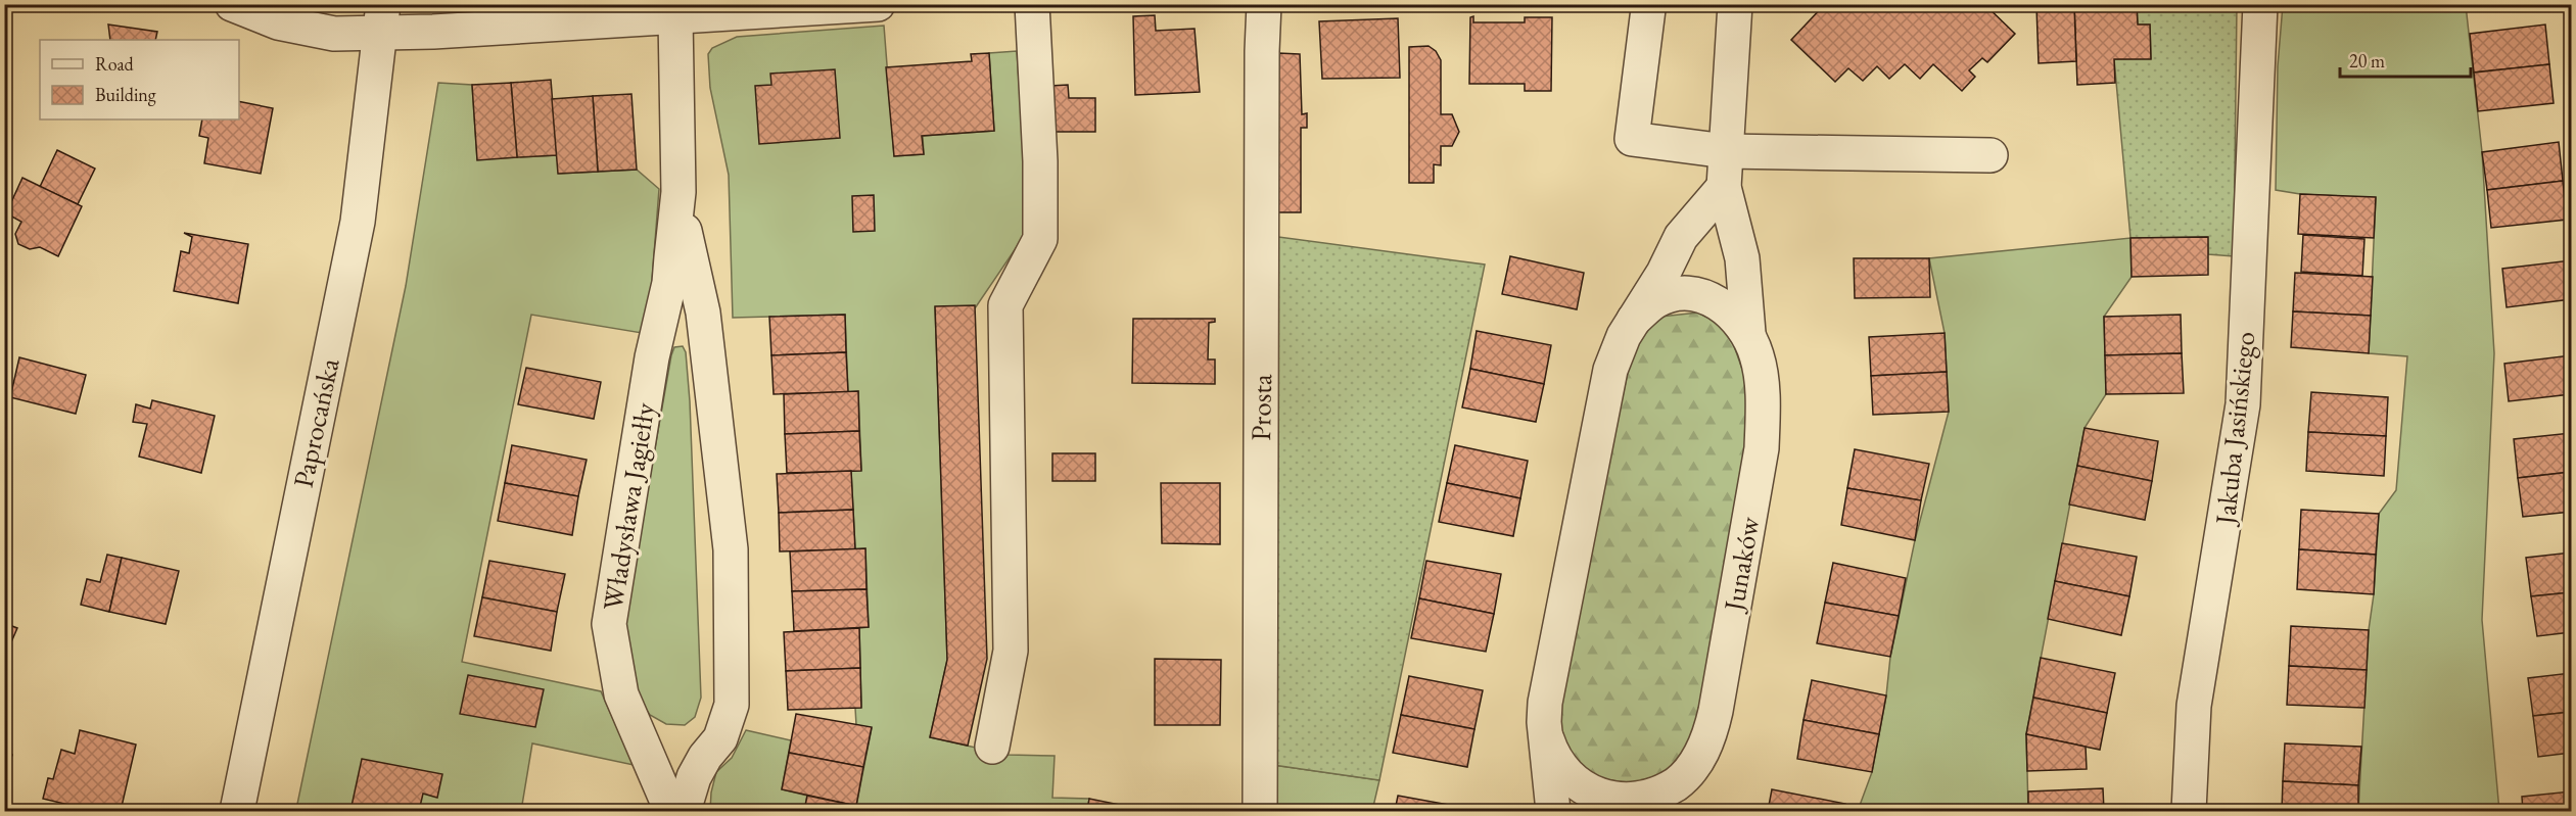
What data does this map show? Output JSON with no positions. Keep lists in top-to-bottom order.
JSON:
{
  "streets": {
    "street": [
      "Prosta",
      "Paprocańska",
      "Jakuba Jasińskiego",
      "Władysława Jagiełły",
      "Junaków"
    ]
  },
  "legend": ["Road", "Building"],
  "scale_bar": "20 m"
}
